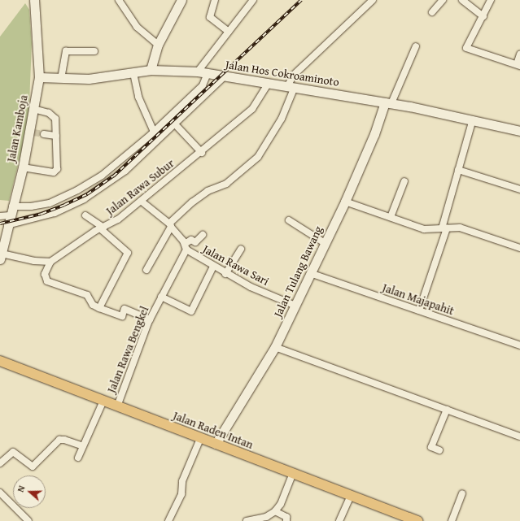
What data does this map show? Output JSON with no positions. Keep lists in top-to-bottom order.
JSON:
{
  "streets": {
    "main road": ["Jalan Raden Intan"],
    "street": [
      "Jalan Hos Cokroaminoto",
      "Jalan Kamboja",
      "Jalan Rawa Subur",
      "Jalan Rawa Sari",
      "Jalan Tulang Bawang",
      "Jalan Majapahit",
      "Jalan Rawa Bengkel"
    ]
  },
  "crossings": [
    ["Jalan Hos Cokroaminoto", "Jalan Kamboja"],
    ["Jalan Hos Cokroaminoto", "Jalan Rawa Subur"],
    ["Jalan Hos Cokroaminoto", "Jalan Tulang Bawang"],
    ["Jalan Rawa Subur", "Jalan Rawa Sari"],
    ["Jalan Rawa Sari", "Jalan Tulang Bawang"],
    ["Jalan Rawa Sari", "Jalan Rawa Bengkel"],
    ["Jalan Tulang Bawang", "Jalan Majapahit"],
    ["Jalan Tulang Bawang", "Jalan Raden Intan"],
    ["Jalan Rawa Bengkel", "Jalan Raden Intan"]
  ],
  "north": "left"
}
